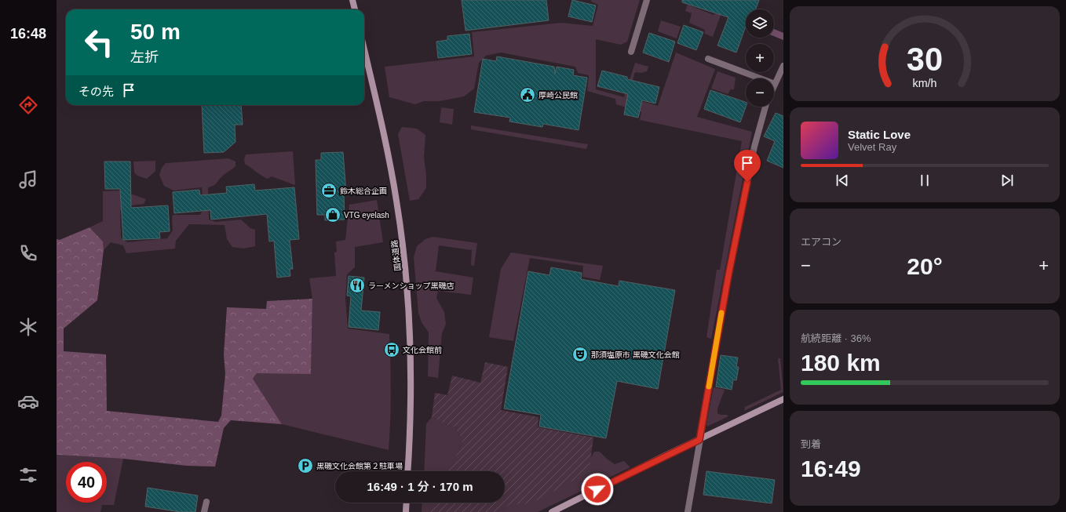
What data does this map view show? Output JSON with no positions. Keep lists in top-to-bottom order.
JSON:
{
  "streets": {
    "street": ["国体道路"]
  },
  "places": {
    "public building": ["厚崎公民館"],
    "office": ["鈴木総合企画"],
    "shop": ["VTG eyelash"],
    "restaurant": ["ラーメンショップ黒磯店"],
    "bus stop": ["文化会館前"],
    "theatre": ["那須塩原市 黒磯文化会館"],
    "parking": ["黒磯文化会館第２駐車場"]
  },
  "page": {
    "tabs": "16:48",
    "map_buttons": ["+", "−"],
    "turn": ["50 m", "左折"],
    "then": "その先",
    "song": ["Static Love", "Velvet Ray"],
    "tile": [
      "エアコン",
      ["航続距離 · 36%", "180 km"],
      ["到着", "16:49"]
    ],
    "heat": ["−", "20°", "+"],
    "limit": "40",
    "trip": "16:49 · 1 分 · 170 m",
    "gauge": ["30", "km/h"]
  }
}
